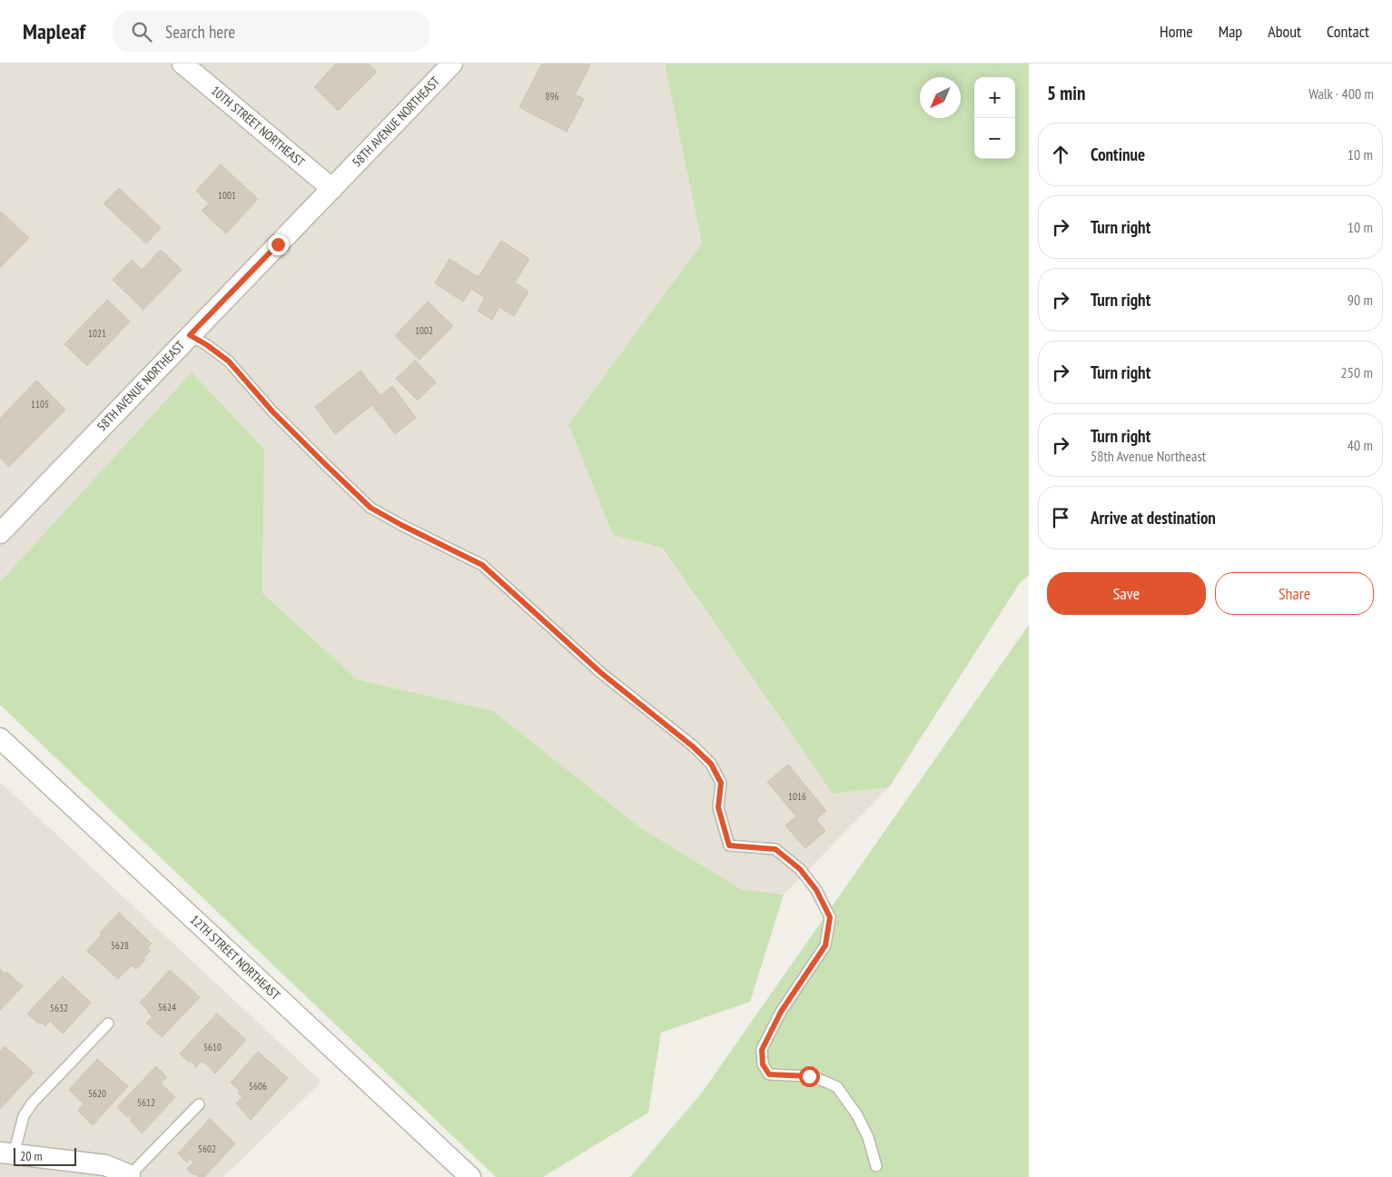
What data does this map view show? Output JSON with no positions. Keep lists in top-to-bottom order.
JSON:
{
  "streets": {
    "street": ["58TH AVENUE NORTHEAST", "10TH STREET NORTHEAST", "12TH STREET NORTHEAST"]
  },
  "crossings": [
    ["58TH AVENUE NORTHEAST", "10TH STREET NORTHEAST"]
  ],
  "house_numbers": [
    "896",
    "1001",
    "1002",
    "1021",
    "1105",
    "1016",
    "5628",
    "5624",
    "5632",
    "5610",
    "5606",
    "5620",
    "5612",
    "5602"
  ],
  "scale_bar": "20 m",
  "north": "bottom left",
  "page": {
    "header": "Mapleaf",
    "search": "Search here",
    "nav": [
      "Home",
      "Map",
      "About",
      "Contact"
    ],
    "heading": ["5 min", "Walk · 400 m"],
    "map_buttons": ["+", "−"],
    "list": [
      ["Continue", "10 m"],
      ["Turn right", "10 m"],
      ["Turn right", "90 m"],
      ["Turn right", "250 m"],
      ["Turn right", "58th Avenue Northeast", "40 m"],
      "Arrive at destination"
    ],
    "buttons": ["Save", "Share"],
    "scale": "20 m"
  }
}
